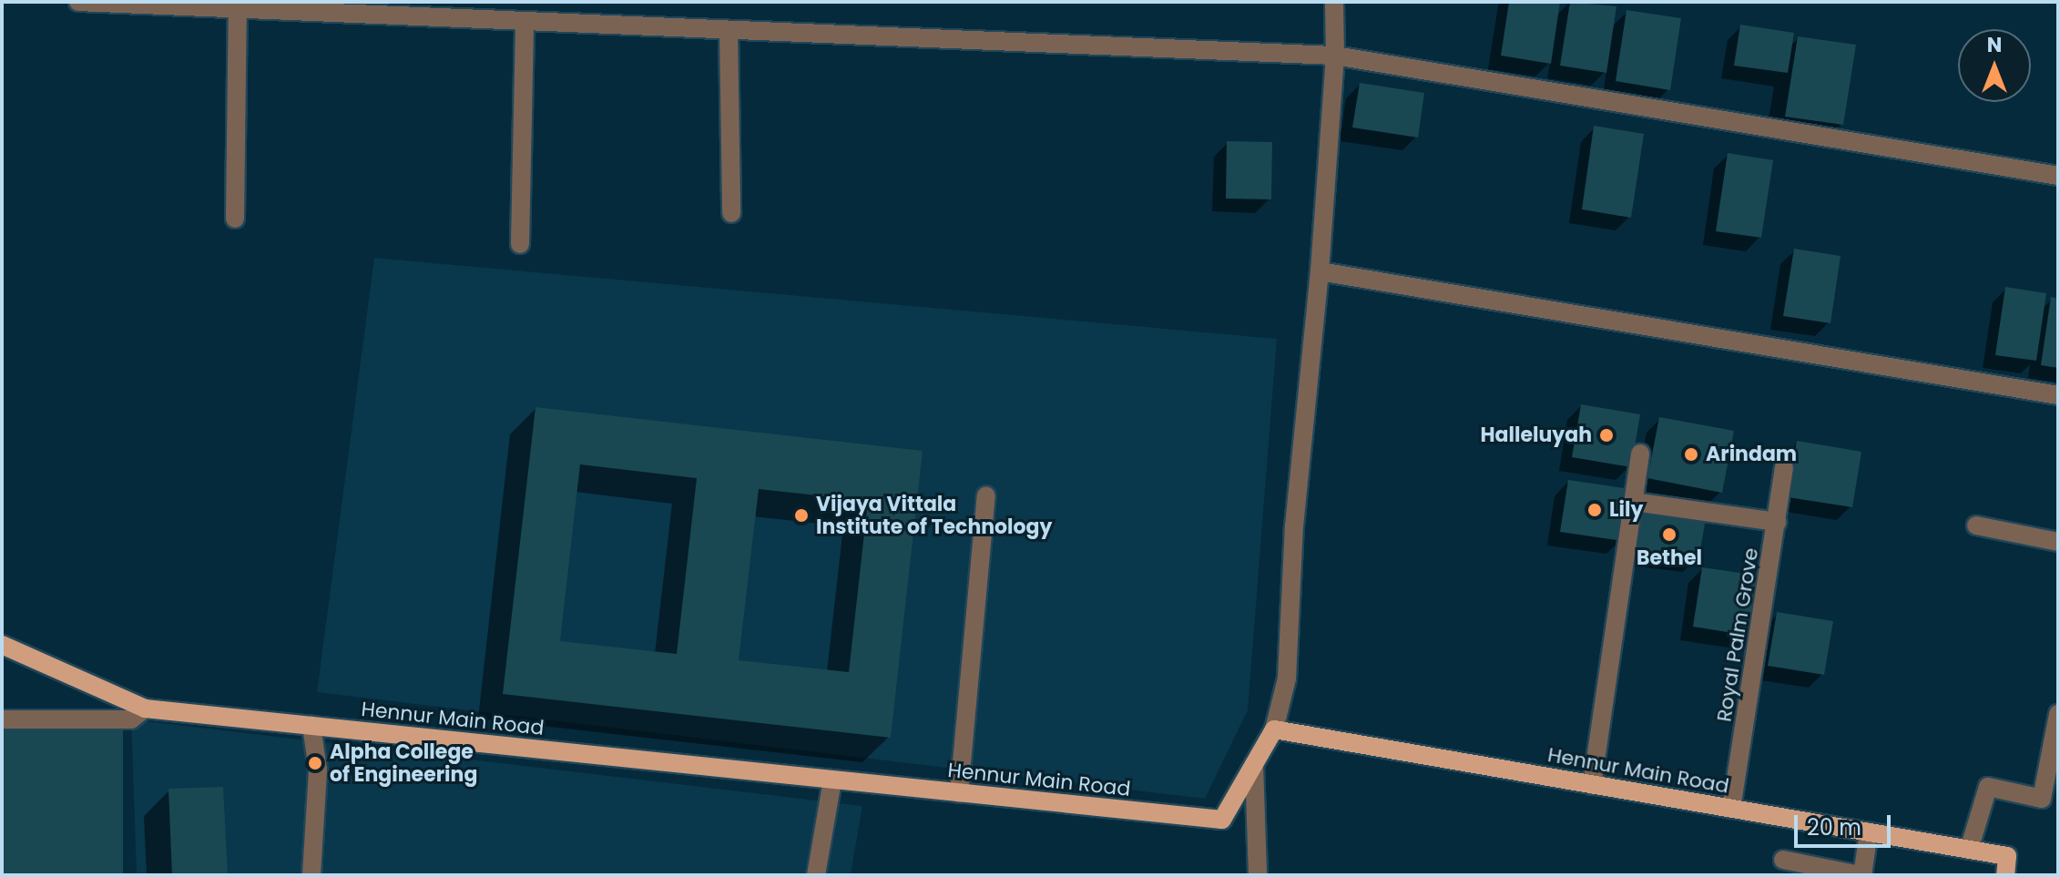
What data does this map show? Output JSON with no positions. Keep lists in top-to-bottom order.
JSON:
{
  "streets": {
    "main road": ["Hennur Main Road"],
    "street": ["Royal Palm Grove"]
  },
  "crossings": [
    ["Royal Palm Grove", "Hennur Main Road"]
  ],
  "places": [
    "Halleluyah",
    "Arindam",
    "Lily",
    "Vijaya Vittala Institute of Technology",
    "Bethel",
    "Alpha College of Engineering"
  ],
  "scale_bar": "20 m",
  "north": "top"
}
